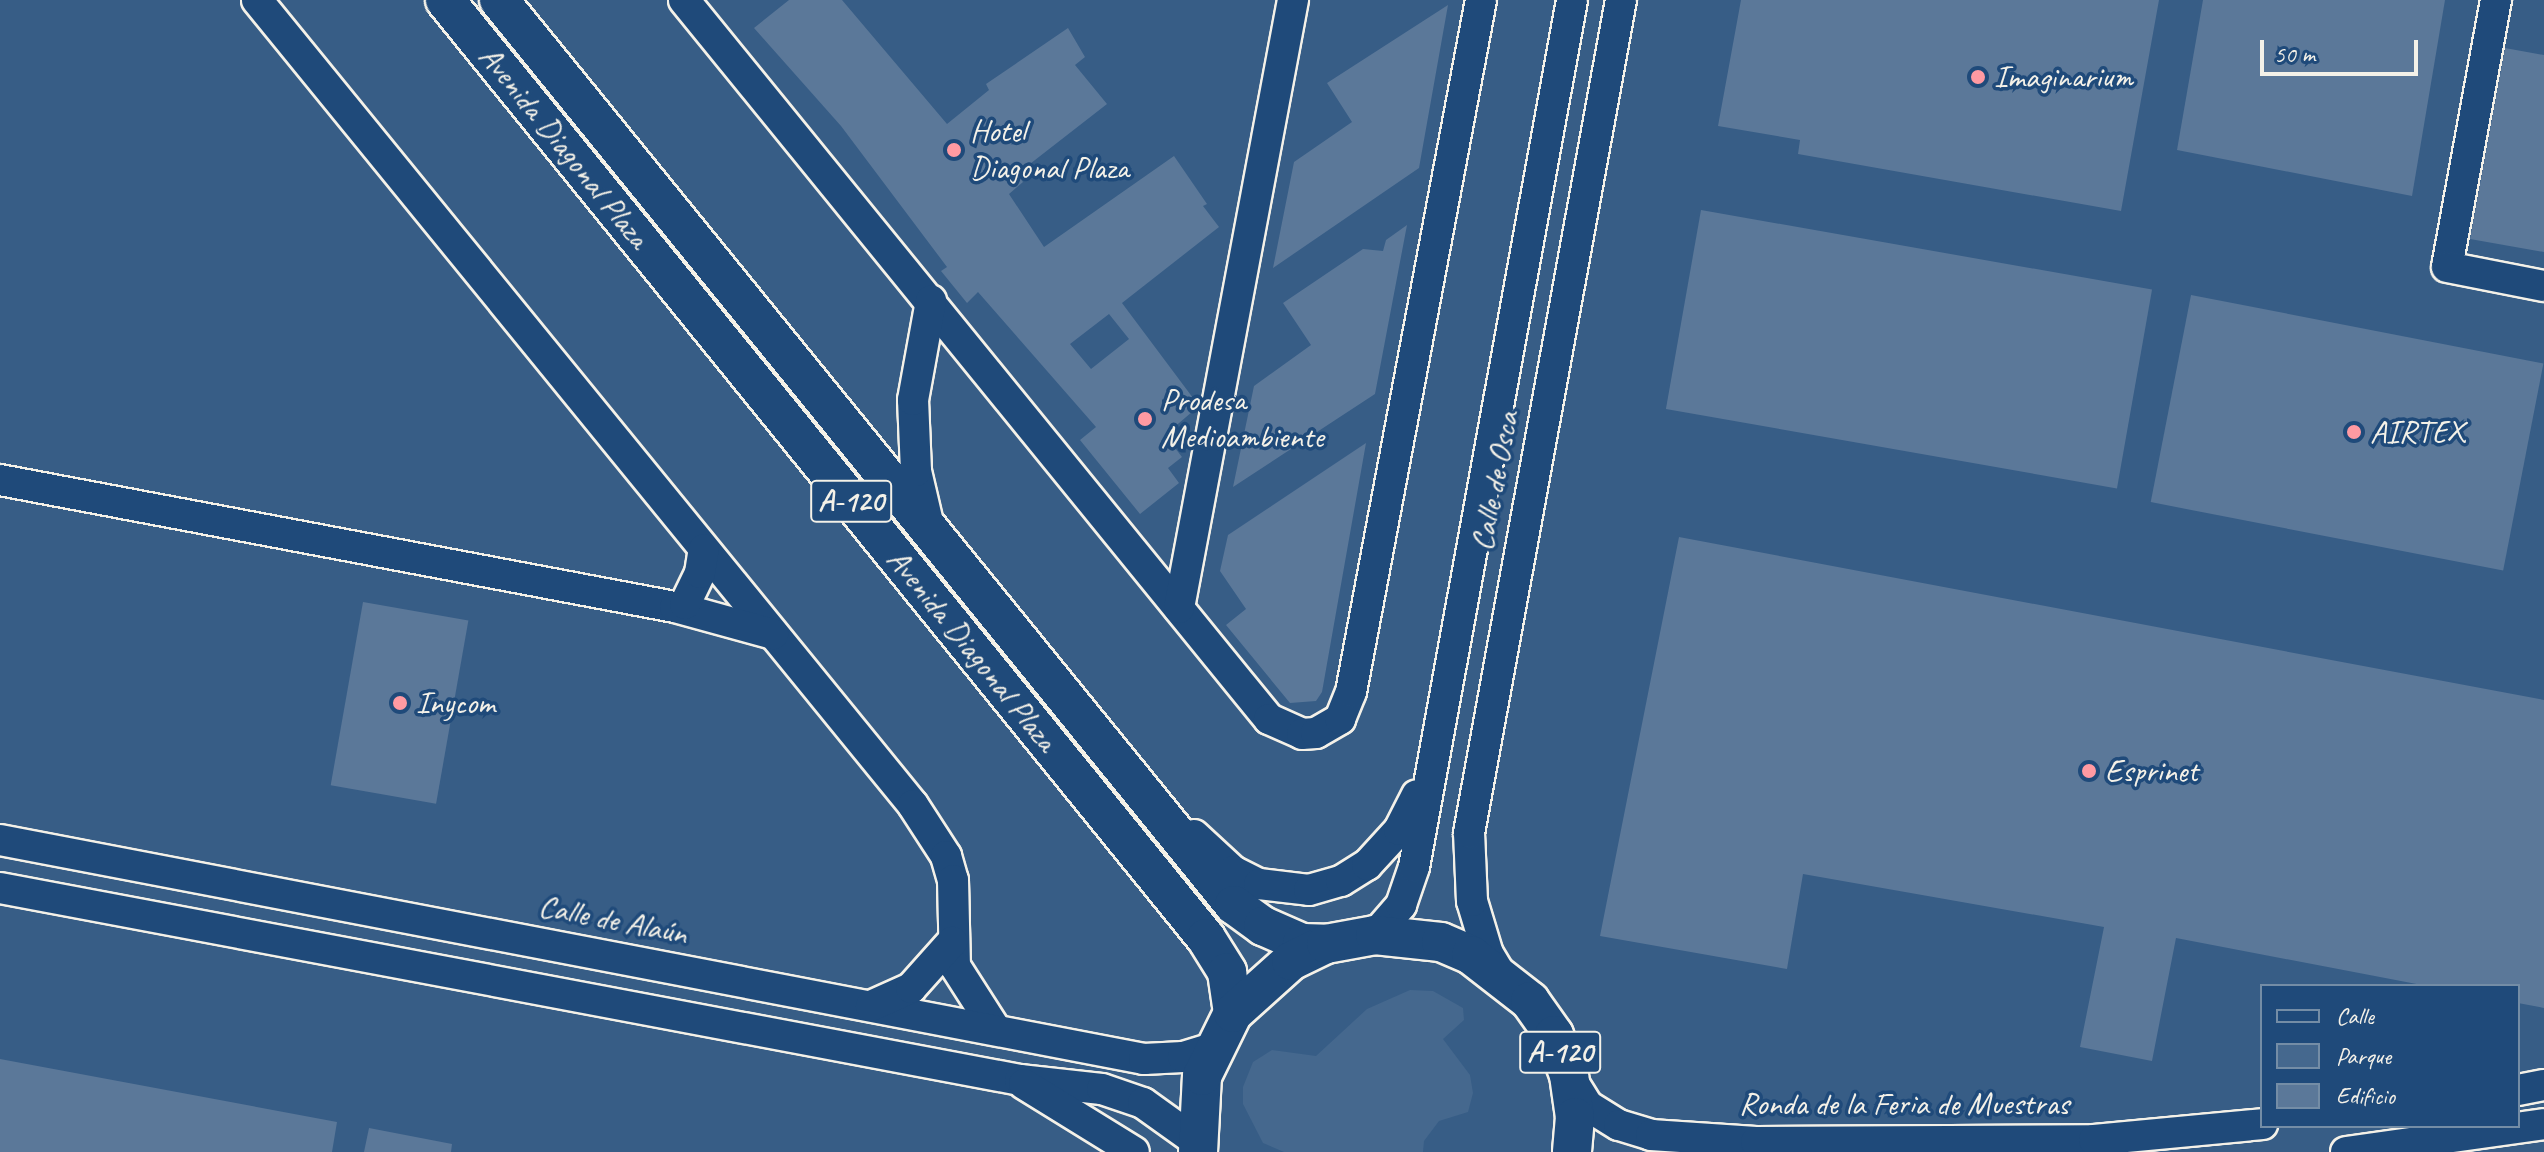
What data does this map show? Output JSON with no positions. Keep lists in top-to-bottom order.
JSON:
{
  "streets": {
    "main road": ["Avenida Diagonal Plaza", "A-120"],
    "street": ["Calle de Osca", "Calle de Alaún", "Ronda de la Feria de Muestras"]
  },
  "crossings": [
    ["Avenida Diagonal Plaza", "A-120"],
    ["Calle de Osca", "A-120"],
    ["A-120", "Calle de Alaún"],
    ["A-120", "Ronda de la Feria de Muestras"]
  ],
  "places": [
    "Imaginarium",
    "Hotel Diagonal Plaza",
    "Prodesa Medioambiente",
    "AIRTEX",
    "Inycom",
    "Esprinet"
  ],
  "legend": ["Calle", "Parque", "Edificio"],
  "scale_bar": "50 m"
}
